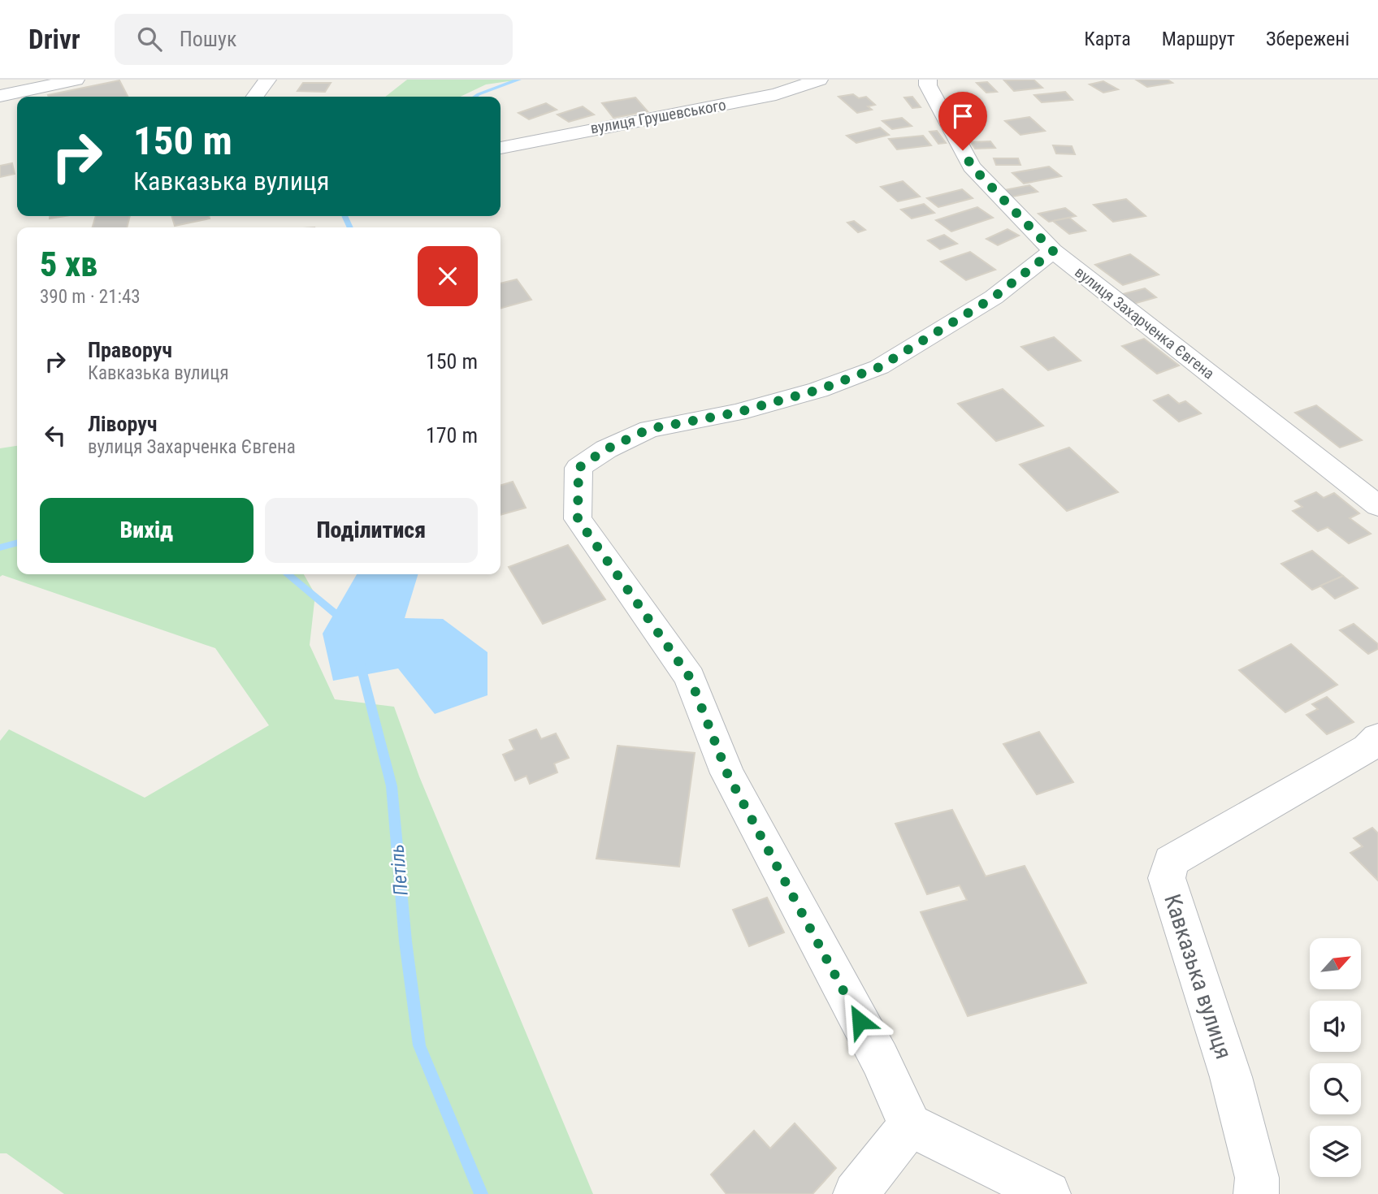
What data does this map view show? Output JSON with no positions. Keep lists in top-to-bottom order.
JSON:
{
  "streets": {
    "street": ["вулиця Грушевського", "вулиця Захарченка Євгена", "Кавказька вулиця"]
  },
  "water": ["Петіль"],
  "north": "top right",
  "page": {
    "header": "Drivr",
    "search": "Пошук",
    "nav": ["Карта", "Маршрут", "Збережені"],
    "turn": ["150 m", "Кавказька вулиця"],
    "heading": ["5 хв", "390 m · 21:43"],
    "list": [
      {
        "name": "Праворуч",
        "note": "Кавказька вулиця",
        "value": "150 m"
      },
      {
        "name": "Ліворуч",
        "note": "вулиця Захарченка Євгена",
        "value": "170 m"
      }
    ],
    "buttons": ["Вихід", "Поділитися"]
  }
}
